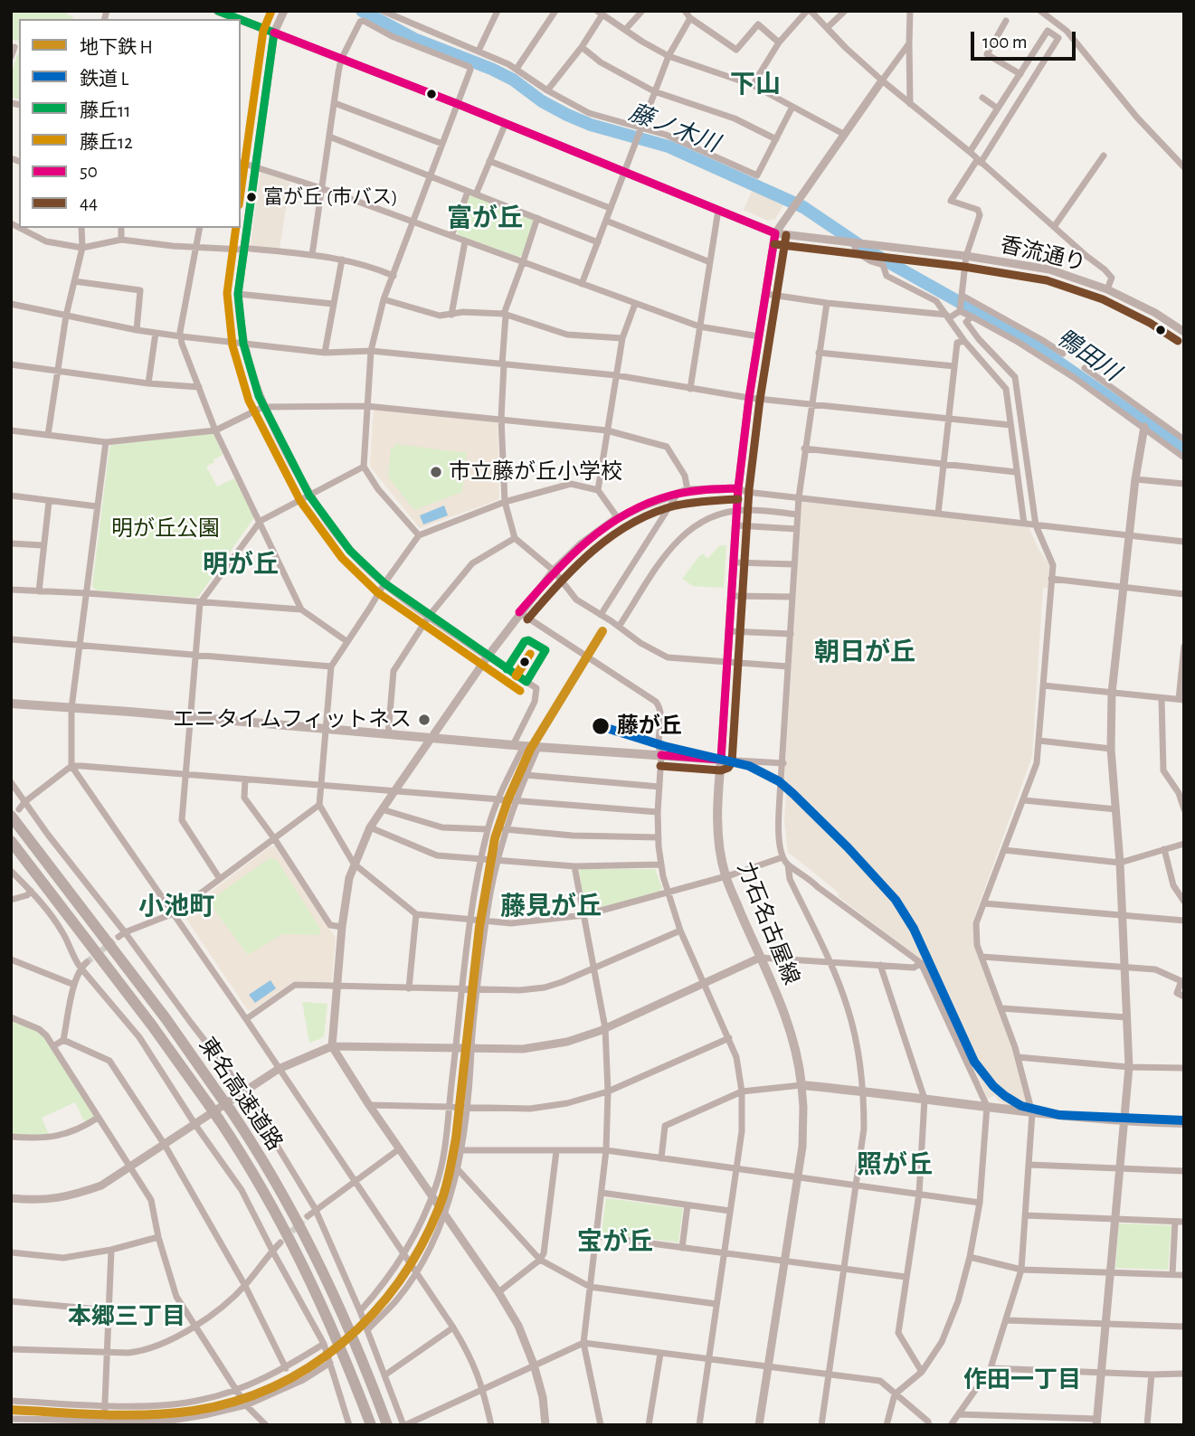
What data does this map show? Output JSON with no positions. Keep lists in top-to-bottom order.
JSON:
{
  "streets": {
    "highway": ["東名高速道路"],
    "main road": ["力石名古屋線"],
    "street": ["香流通り"]
  },
  "districts": [
    "下山",
    "富が丘",
    "明が丘",
    "朝日が丘",
    "小池町",
    "藤見が丘",
    "照が丘",
    "宝が丘",
    "本郷三丁目",
    "作田一丁目"
  ],
  "water": ["藤ノ木川", "鴨田川"],
  "parks": ["明が丘公園"],
  "places": [
    "富が丘 (市バス)",
    "市立藤が丘小学校",
    "エニタイムフィットネス",
    "藤が丘"
  ],
  "lines": [
    "transit line 藤丘11",
    "transit line 藤丘12",
    "transit line 50",
    "transit line 44",
    "metro line H",
    "rail line L"
  ],
  "legend": [
    "地下鉄 H",
    "鉄道 L",
    "藤丘11",
    "藤丘12",
    "50",
    "44"
  ],
  "scale_bar": "100 m"
}
